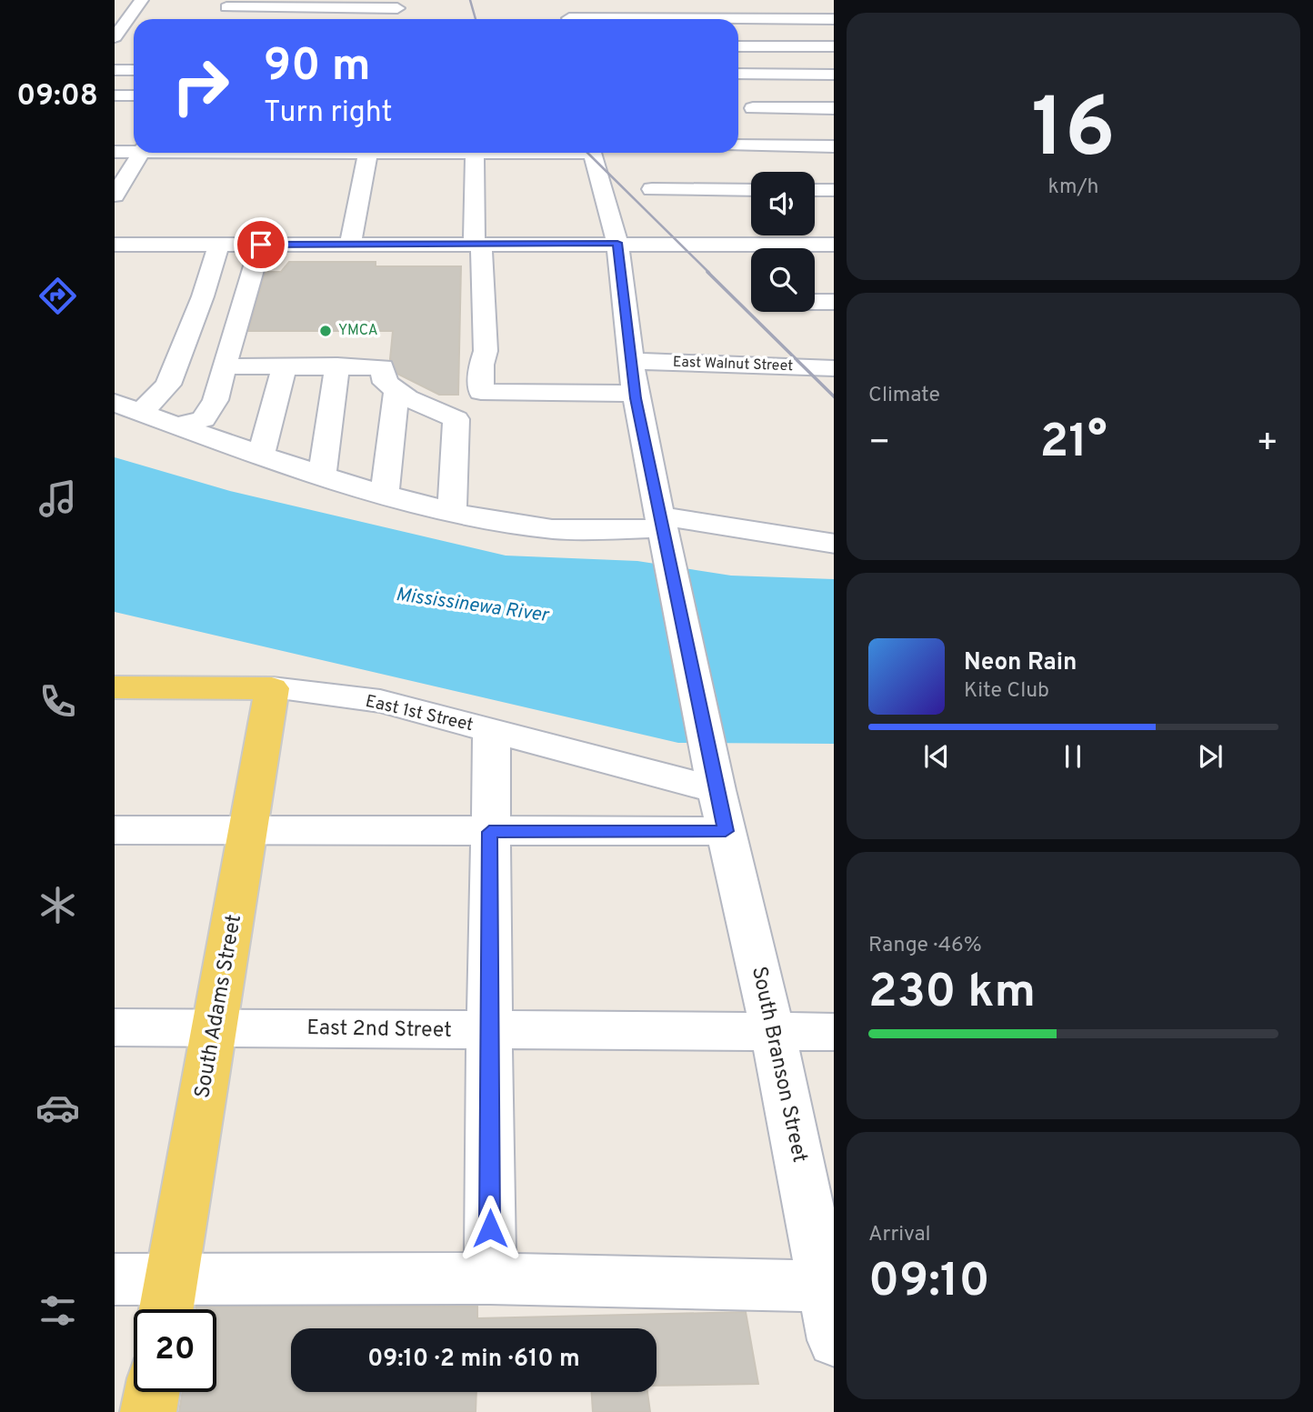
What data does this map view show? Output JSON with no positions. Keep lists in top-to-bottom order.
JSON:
{
  "streets": {
    "main road": ["East 1st Street", "South Adams Street"],
    "street": ["East Walnut Street", "East 2nd Street", "South Branson Street"]
  },
  "crossings": [
    ["East Walnut Street", "South Branson Street"],
    ["East 1st Street", "South Adams Street"],
    ["East 1st Street", "South Branson Street"],
    ["South Adams Street", "East 2nd Street"],
    ["East 2nd Street", "South Branson Street"]
  ],
  "water": ["Mississinewa River"],
  "places": ["YMCA"],
  "page": {
    "tabs": "09:08",
    "tile": [
      ["16", "km/h"],
      "Climate",
      ["Range · 46%", "230 km"],
      ["Arrival", "09:10"]
    ],
    "turn": ["90 m", "Turn right"],
    "heat": ["−", "21°", "+"],
    "song": ["Neon Rain", "Kite Club"],
    "limit": "20",
    "trip": "09:10 · 2 min · 610 m"
  }
}
